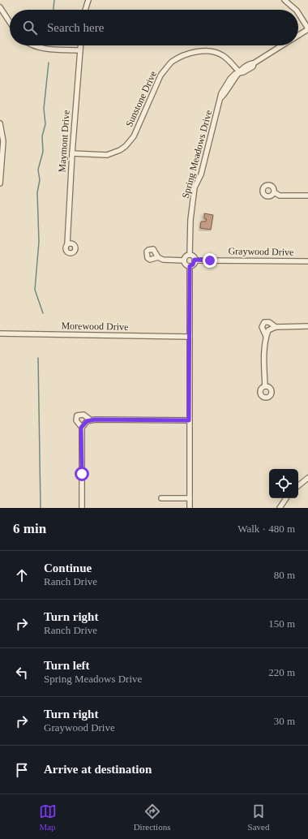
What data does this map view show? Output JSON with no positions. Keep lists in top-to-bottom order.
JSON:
{
  "streets": {
    "street": [
      "Sunstone Drive",
      "Maymont Drive",
      "Spring Meadows Drive",
      "Graywood Drive",
      "Morewood Drive"
    ]
  },
  "crossings": [
    ["Sunstone Drive", "Maymont Drive"],
    ["Sunstone Drive", "Spring Meadows Drive"],
    ["Spring Meadows Drive", "Graywood Drive"]
  ],
  "page": {
    "search": "Search here",
    "heading": ["6 min", "Walk · 480 m"],
    "list": [
      ["Continue", "Ranch Drive", "80 m"],
      ["Turn right", "Ranch Drive", "150 m"],
      ["Turn left", "Spring Meadows Drive", "220 m"],
      ["Turn right", "Graywood Drive", "30 m"],
      "Arrive at destination"
    ],
    "nav": ["Map", "Directions", "Saved"]
  }
}
